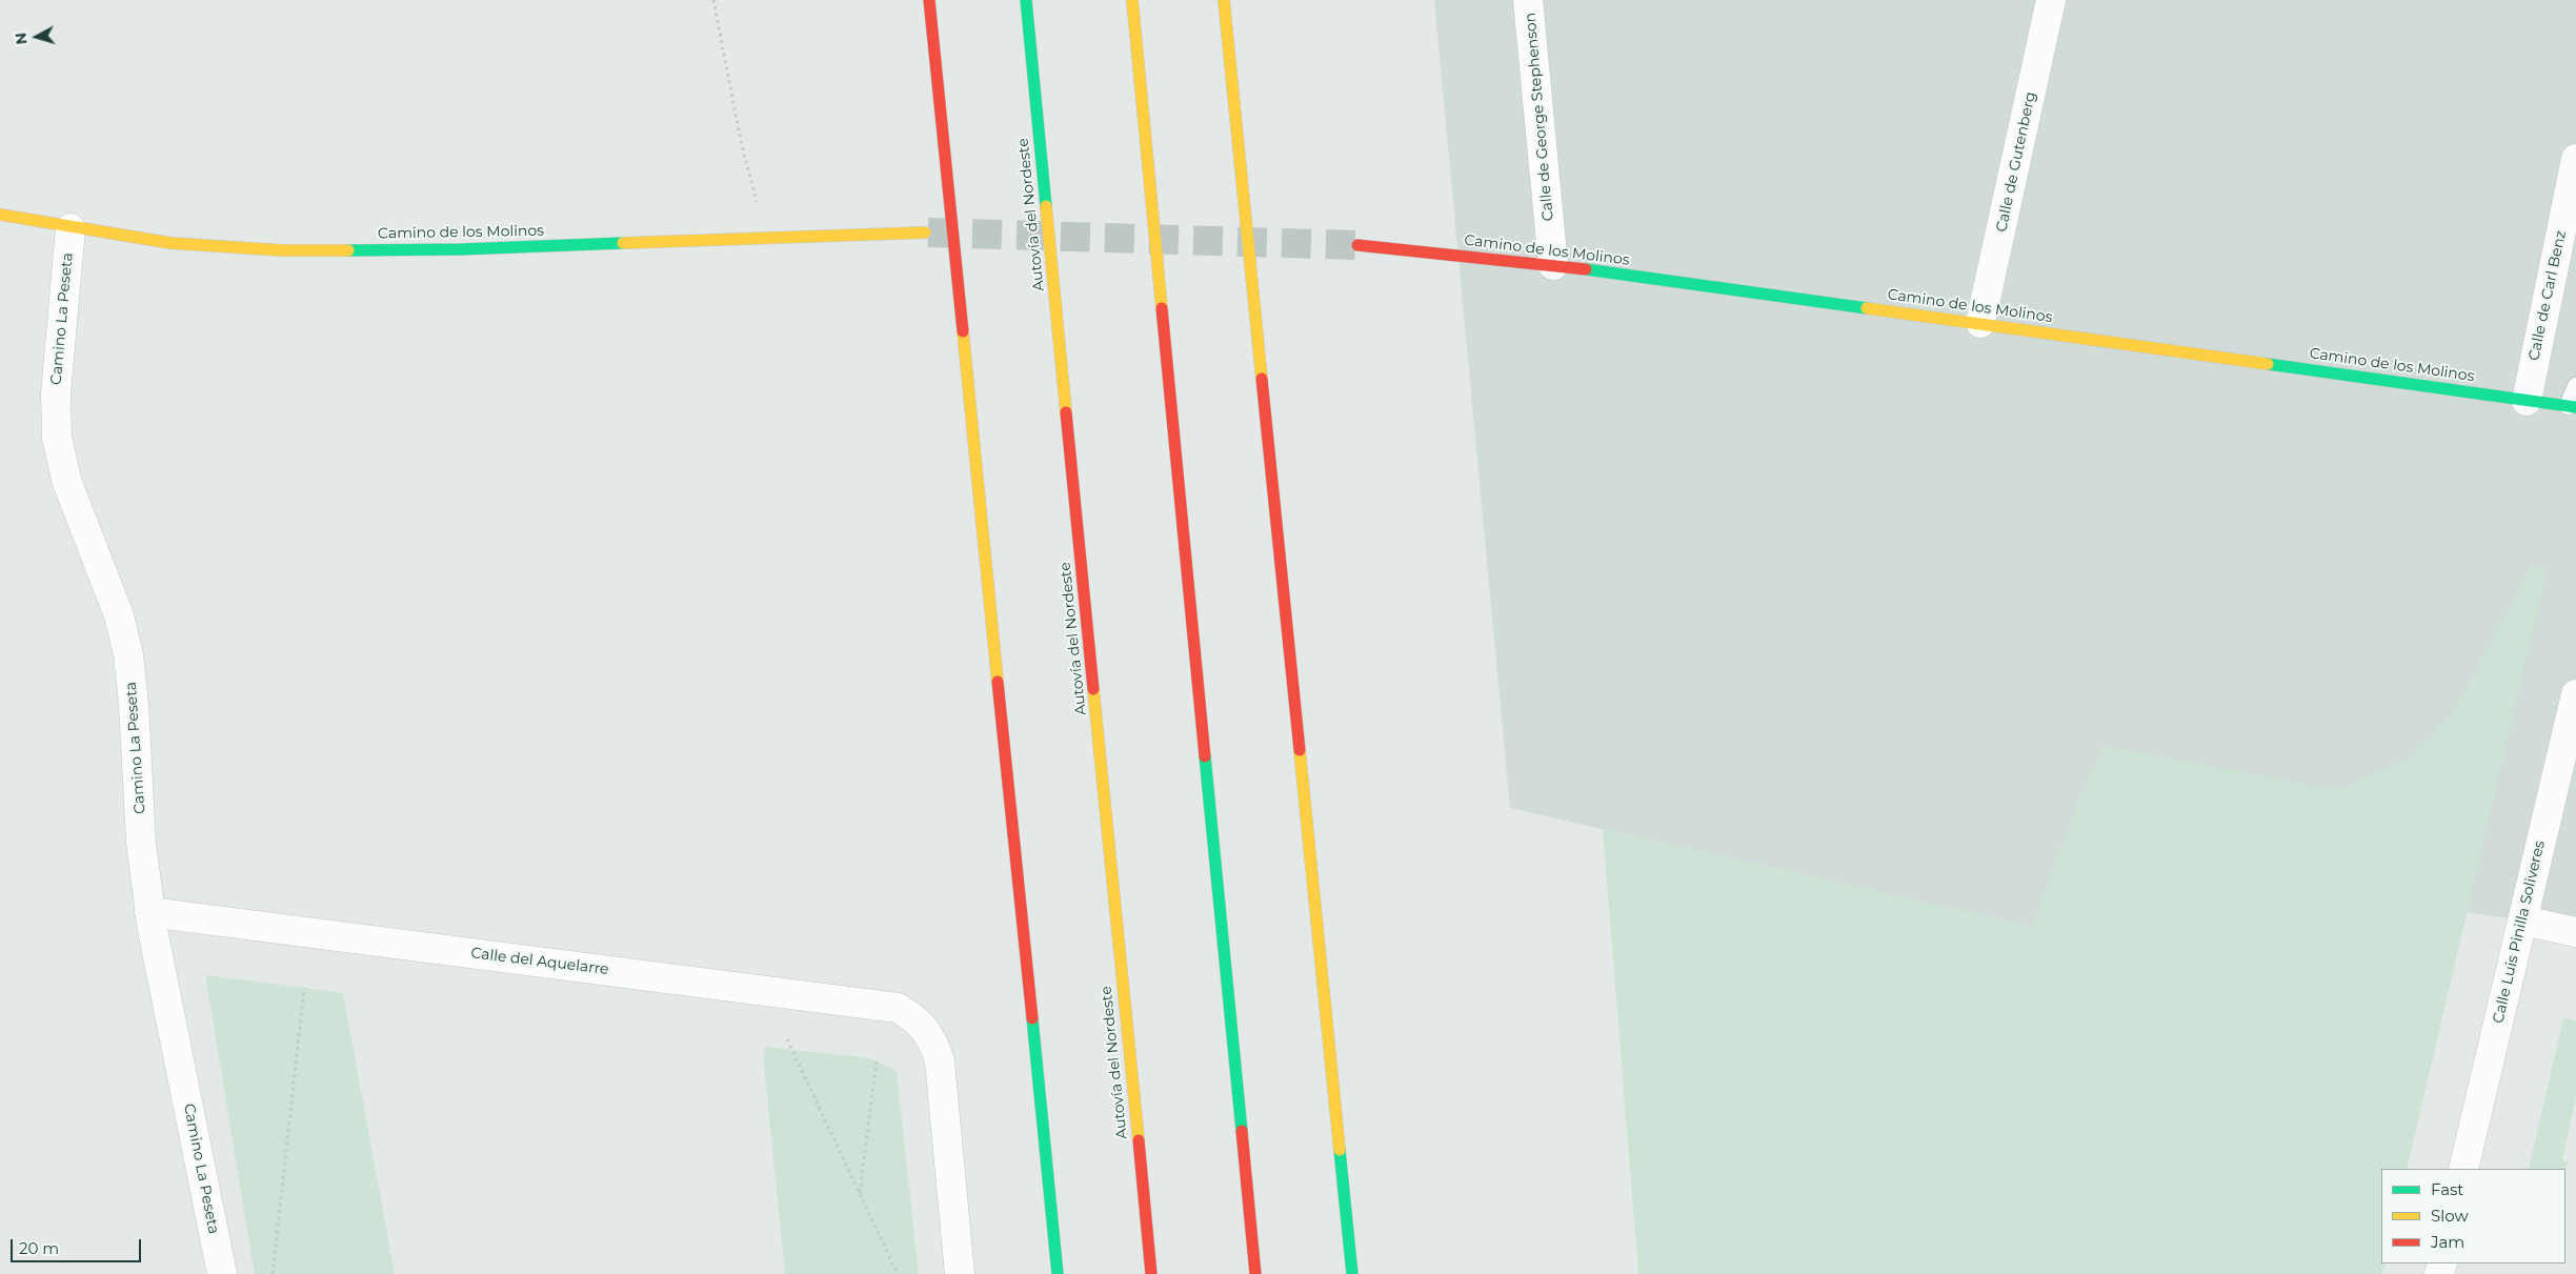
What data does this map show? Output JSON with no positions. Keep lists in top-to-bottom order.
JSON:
{
  "streets": {
    "main road": ["Autovía del Nordeste", "Camino de los Molinos"],
    "street": [
      "Calle de George Stephenson",
      "Calle de Gutenberg",
      "Calle de Carl Benz",
      "Camino La Peseta",
      "Calle Luis Pinilla Soliveres",
      "Calle del Aquelarre"
    ]
  },
  "crossings": [
    ["Calle de George Stephenson", "Camino de los Molinos"],
    ["Calle de Gutenberg", "Camino de los Molinos"],
    ["Camino de los Molinos", "Calle de Carl Benz"],
    ["Camino de los Molinos", "Camino La Peseta"],
    ["Camino La Peseta", "Calle del Aquelarre"]
  ],
  "legend": ["Fast", "Slow", "Jam"],
  "scale_bar": "20 m",
  "north": "left"
}
